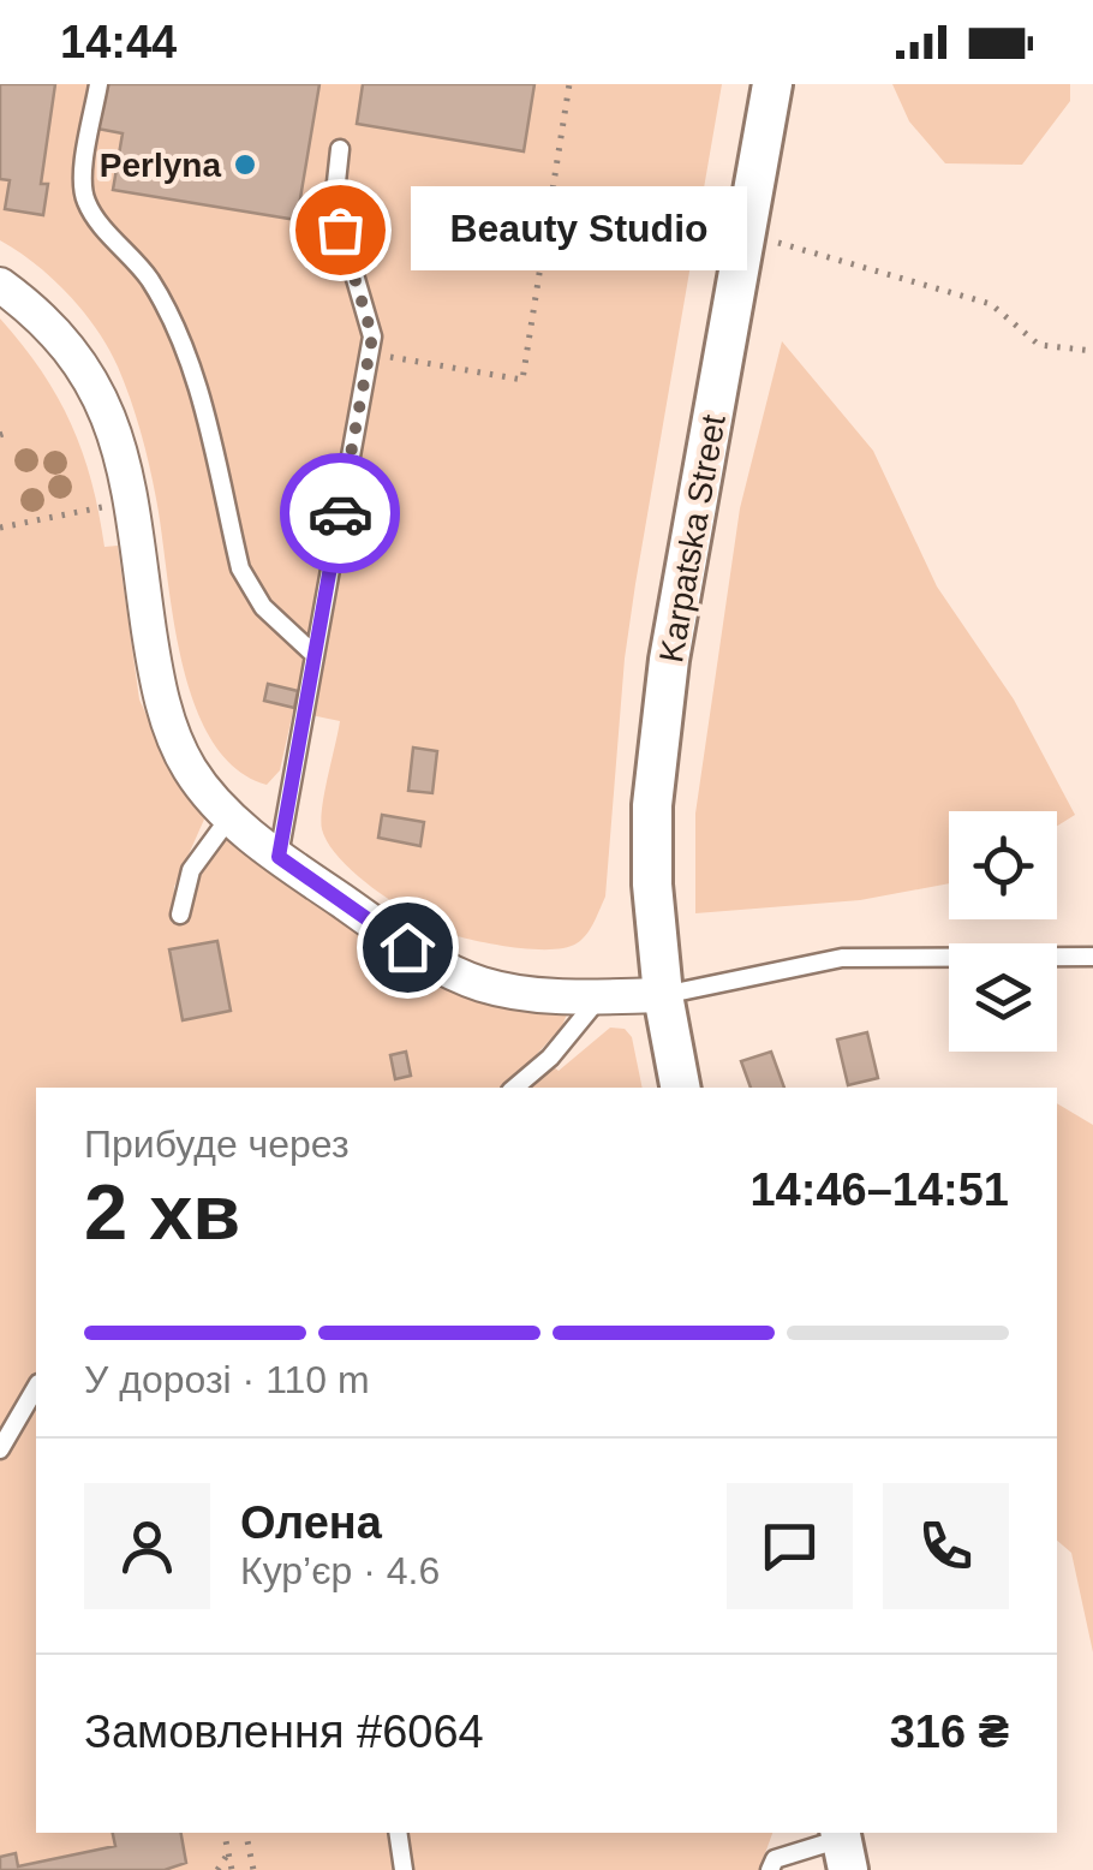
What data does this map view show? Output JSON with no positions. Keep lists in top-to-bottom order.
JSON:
{
  "streets": {
    "street": ["Karpatska Street"]
  },
  "places": ["Perlyna", "Beauty Studio"],
  "page": {
    "status": "14:44",
    "bubble": "Beauty Studio",
    "heading": ["2 хв", "Прибуде через", "14:46–14:51"],
    "panel": [
      "Олена",
      "Кур’єр · 4.6",
      "Замовлення #6064",
      "316 ₴"
    ],
    "bar": "У дорозі · 110 m"
  }
}
